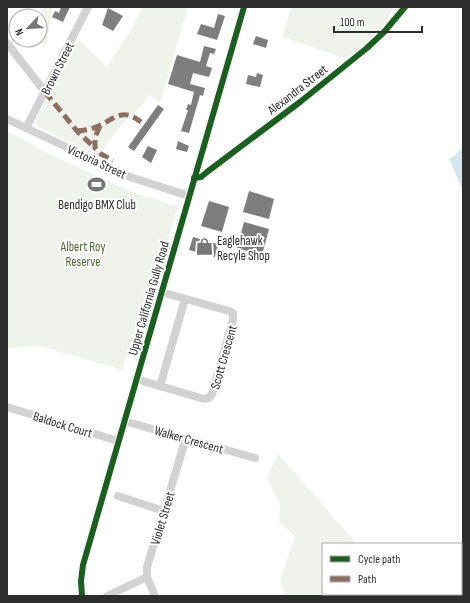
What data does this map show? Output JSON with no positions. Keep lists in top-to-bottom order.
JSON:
{
  "streets": {
    "street": [
      "Brown Street",
      "Alexandra Street",
      "Victoria Street",
      "Upper California Gully Road",
      "Scott Crescent",
      "Baldock Court",
      "Walker Crescent",
      "Violet Street"
    ]
  },
  "crossings": [
    ["Brown Street", "Victoria Street"],
    ["Alexandra Street", "Upper California Gully Road"],
    ["Victoria Street", "Upper California Gully Road"],
    ["Upper California Gully Road", "Scott Crescent"],
    ["Upper California Gully Road", "Baldock Court"],
    ["Upper California Gully Road", "Walker Crescent"],
    ["Walker Crescent", "Violet Street"]
  ],
  "parks": ["Albert Roy Reserve"],
  "places": {
    "sports": ["Bendigo BMX Club"],
    "shop": ["Eaglehawk Recyle Shop"]
  },
  "legend": ["Cycle path", "Path"],
  "scale_bar": "100 m",
  "north": "bottom left"
}
